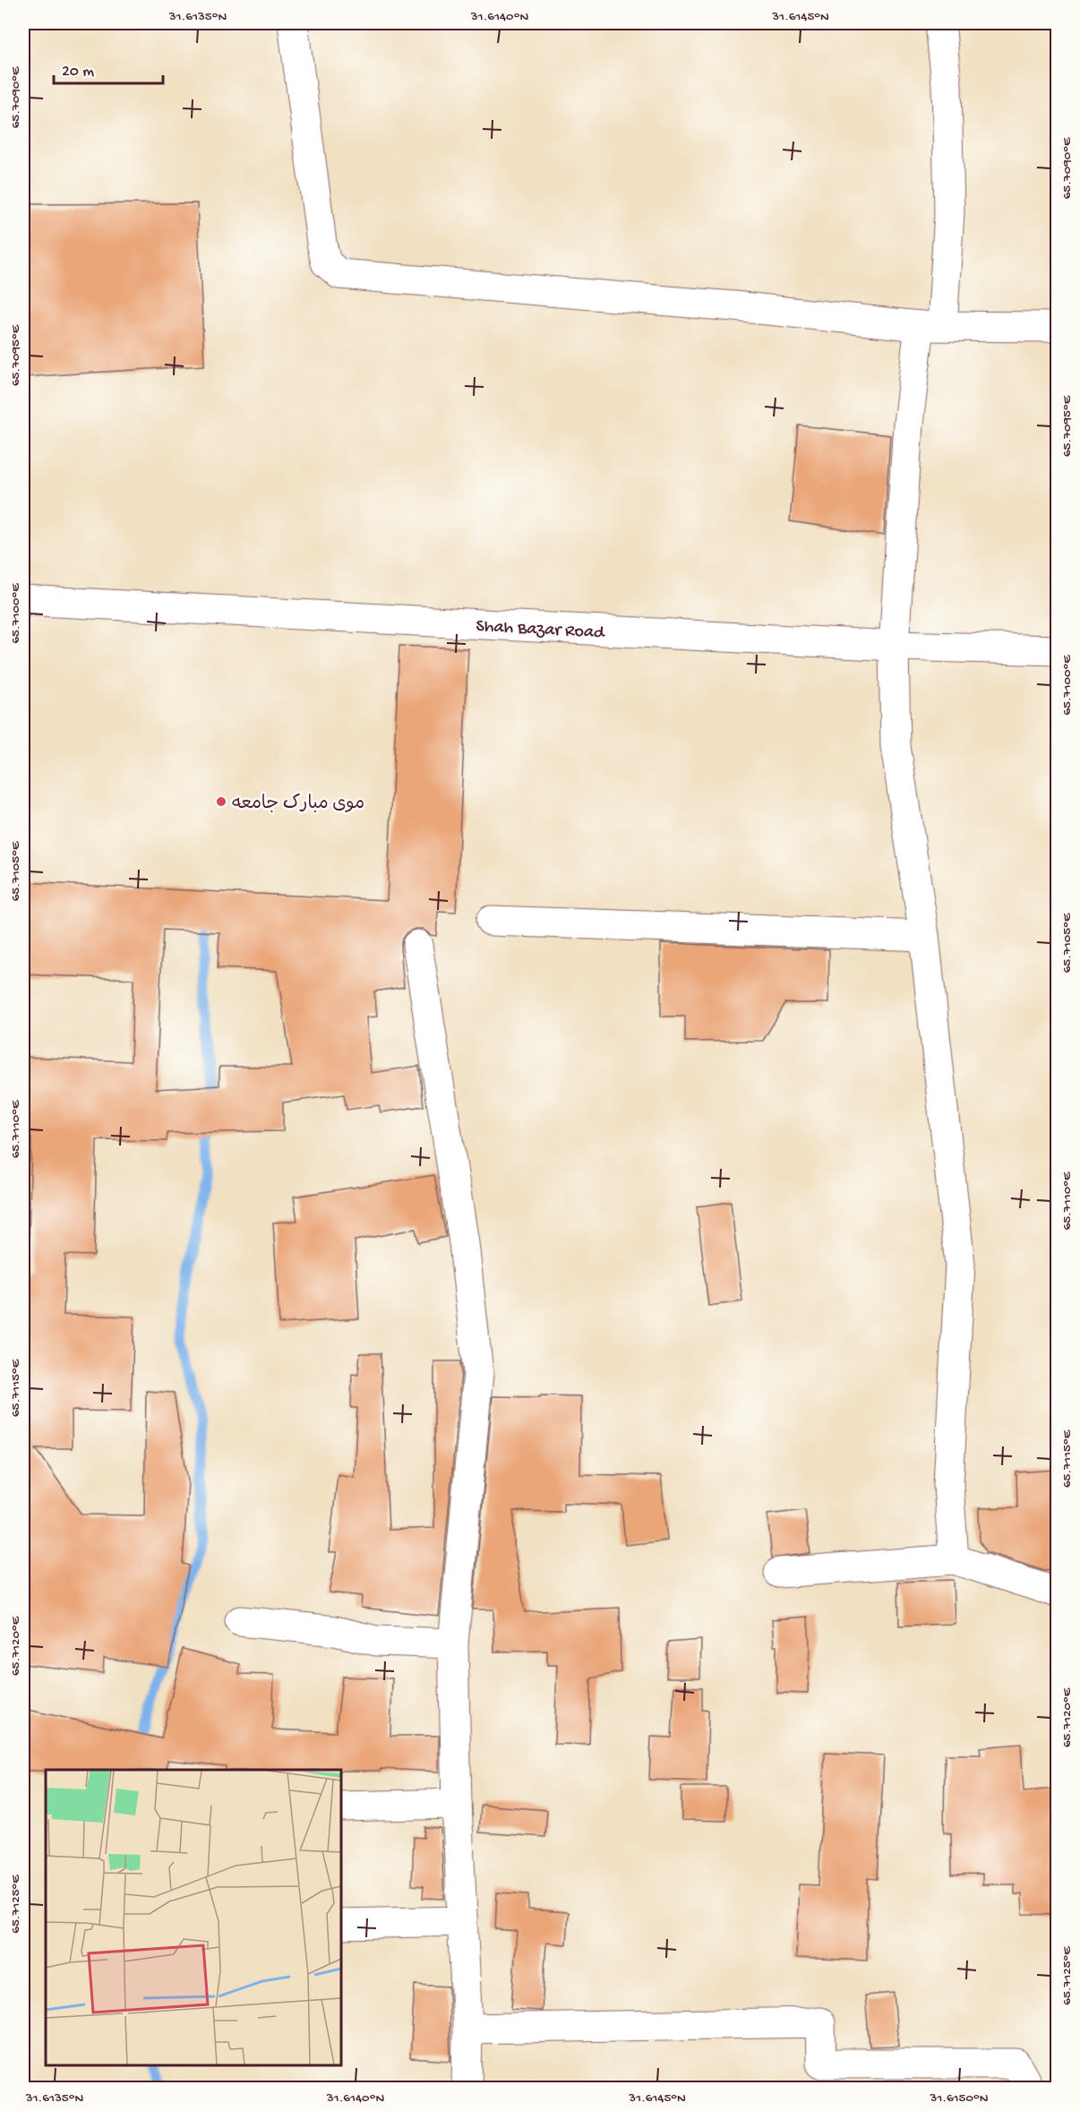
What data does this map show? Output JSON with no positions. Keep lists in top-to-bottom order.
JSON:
{
  "streets": {
    "street": ["Shah Bazar Road"]
  },
  "places": ["موی مبارک جامعه"],
  "scale_bar": "20 m",
  "coordinates": [
    "31.6135°N",
    "31.6140°N",
    "31.6145°N",
    "65.7090°E",
    "65.7095°E",
    "65.7100°E",
    "65.7105°E",
    "65.7110°E",
    "65.7115°E",
    "65.7120°E",
    "65.7125°E",
    "31.6150°N"
  ]
}
